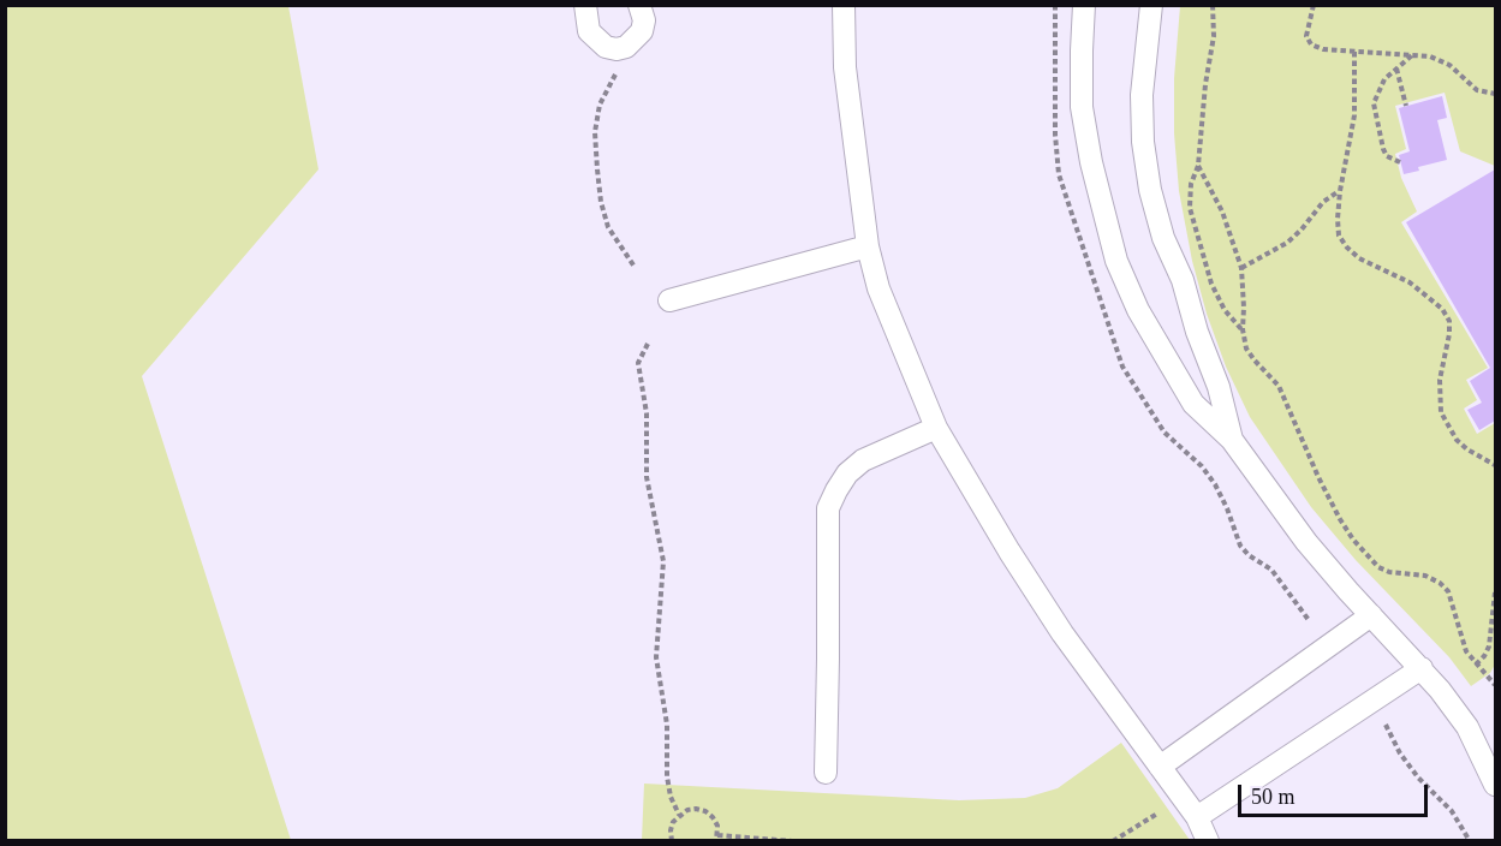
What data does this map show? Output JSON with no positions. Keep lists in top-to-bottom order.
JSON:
{
  "scale_bar": "50 m"
}
